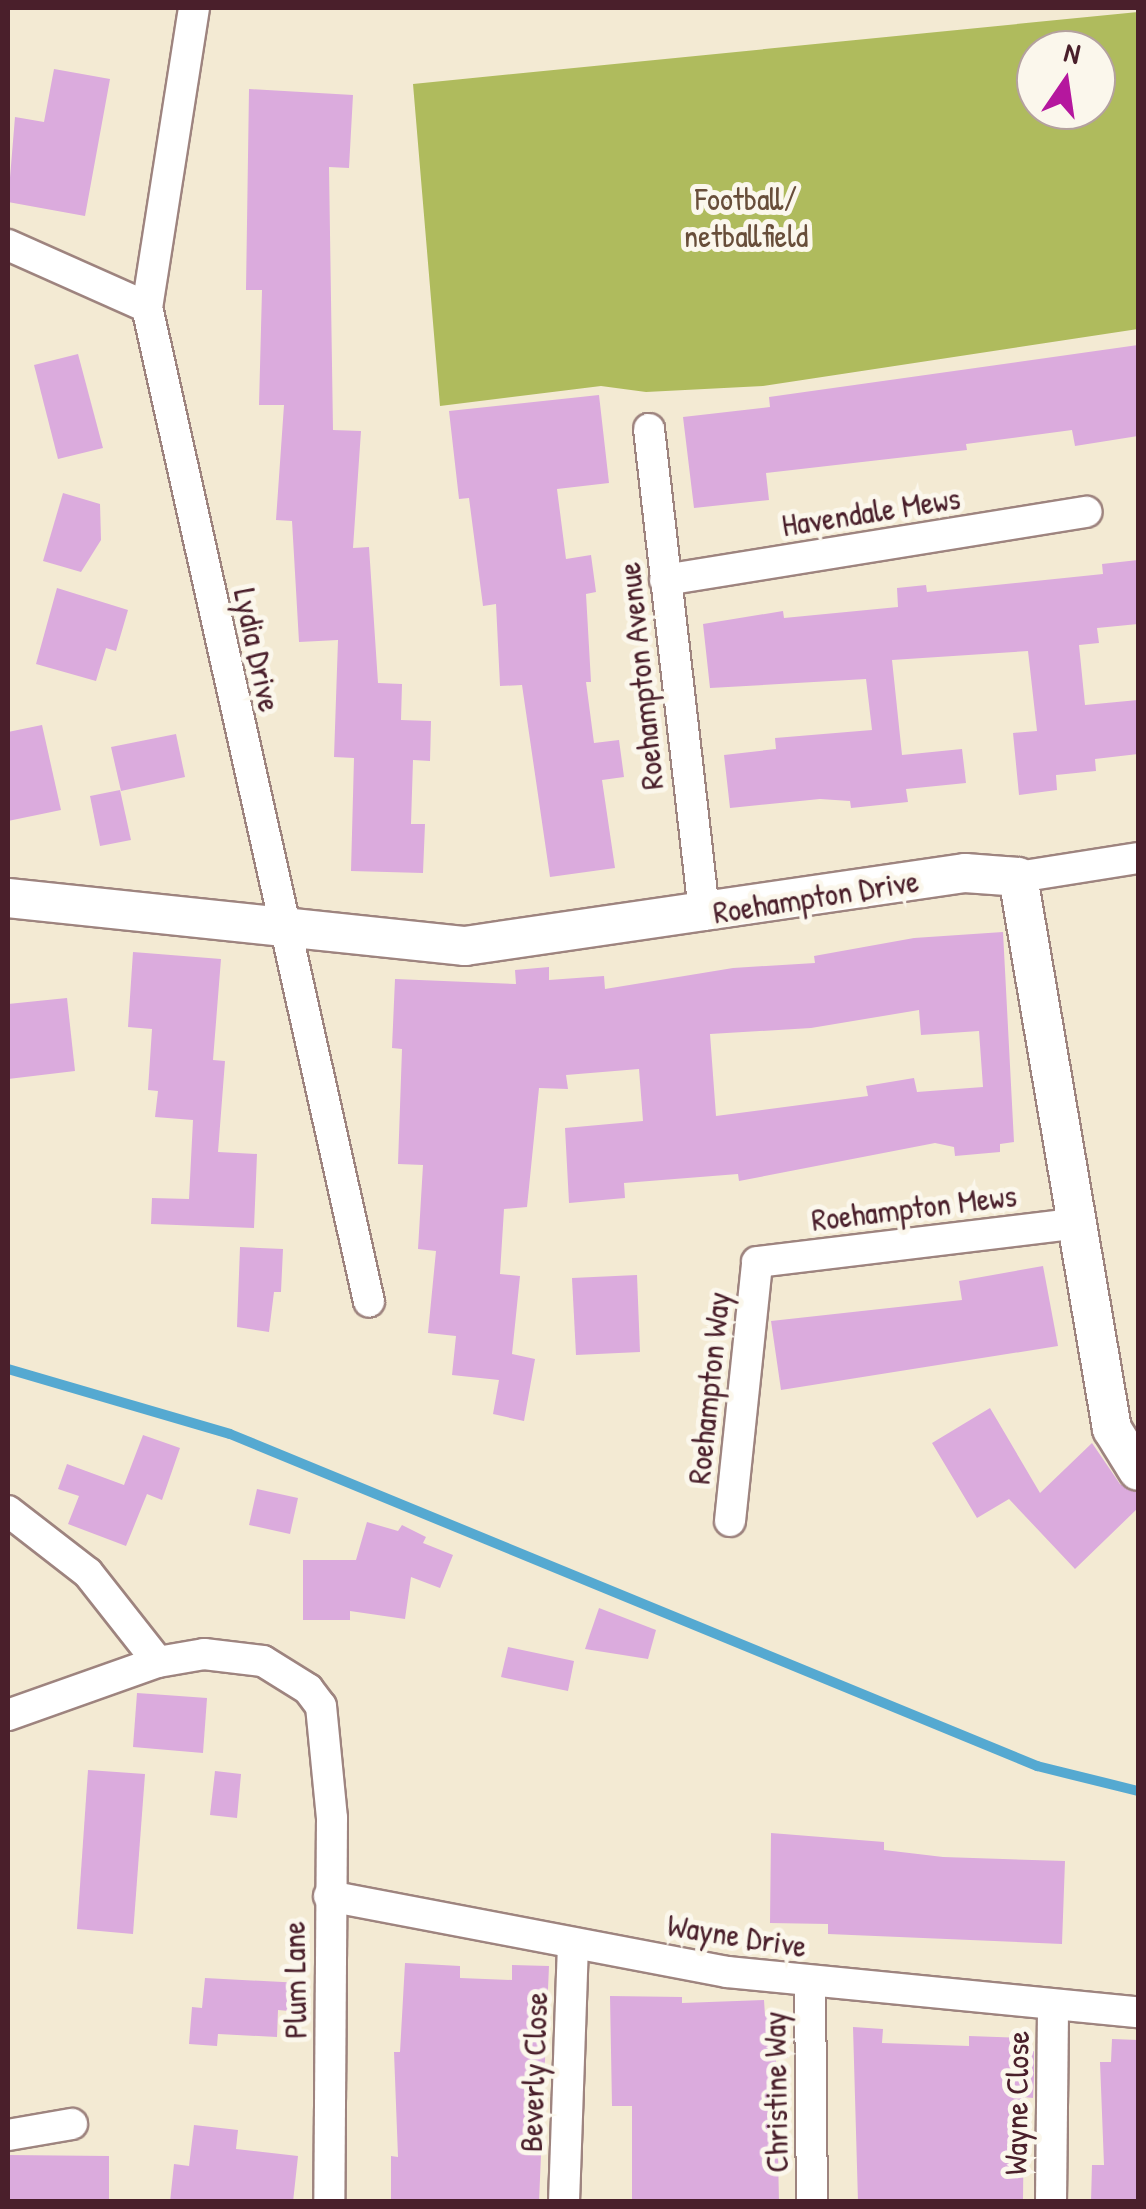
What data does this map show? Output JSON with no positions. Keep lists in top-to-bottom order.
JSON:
{
  "streets": {
    "street": [
      "Havendale Mews",
      "Lydia Drive",
      "Roehampton Avenue",
      "Roehampton Drive",
      "Roehampton Mews",
      "Roehampton Way",
      "Wayne Drive",
      "Plum Lane",
      "Beverly Close",
      "Christine Way",
      "Wayne Close"
    ]
  },
  "crossings": [
    ["Havendale Mews", "Roehampton Avenue"],
    ["Lydia Drive", "Roehampton Drive"],
    ["Roehampton Avenue", "Roehampton Drive"],
    ["Roehampton Mews", "Roehampton Way"],
    ["Wayne Drive", "Plum Lane"],
    ["Wayne Drive", "Beverly Close"],
    ["Wayne Drive", "Christine Way"],
    ["Wayne Drive", "Wayne Close"]
  ],
  "parks": ["Football/ netballfield"],
  "north": "top"
}
